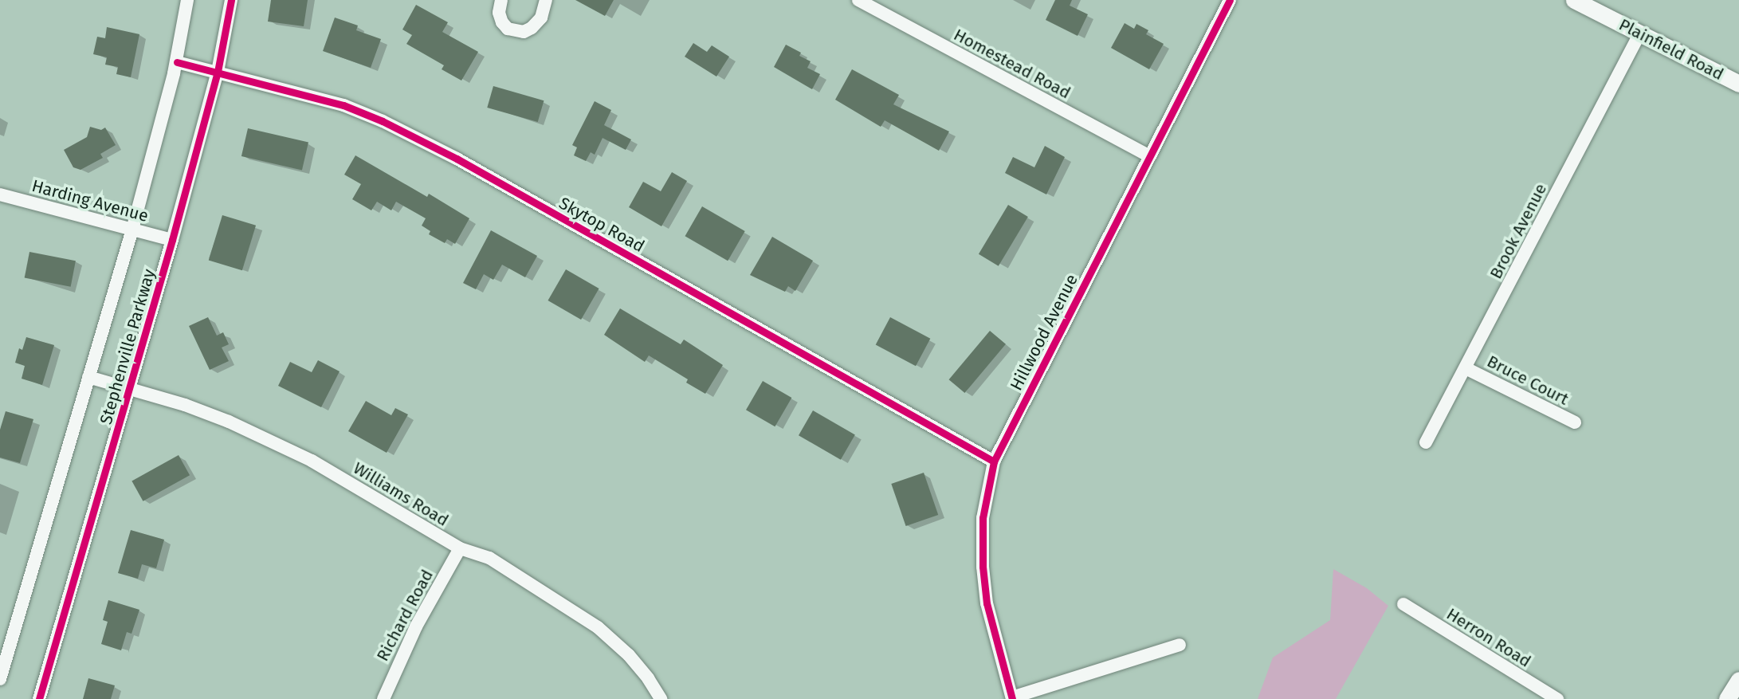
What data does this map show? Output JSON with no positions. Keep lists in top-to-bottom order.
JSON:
{
  "streets": {
    "street": [
      "Plainfield Road",
      "Homestead Road",
      "Harding Avenue",
      "Skytop Road",
      "Brook Avenue",
      "Hillwood Avenue",
      "Stephenville Parkway",
      "Bruce Court",
      "Williams Road",
      "Richard Road",
      "Herron Road"
    ]
  },
  "crossings": [
    ["Plainfield Road", "Brook Avenue"],
    ["Homestead Road", "Hillwood Avenue"],
    ["Harding Avenue", "Stephenville Parkway"],
    ["Skytop Road", "Hillwood Avenue"],
    ["Skytop Road", "Stephenville Parkway"],
    ["Brook Avenue", "Bruce Court"],
    ["Stephenville Parkway", "Williams Road"],
    ["Williams Road", "Richard Road"]
  ]
}
